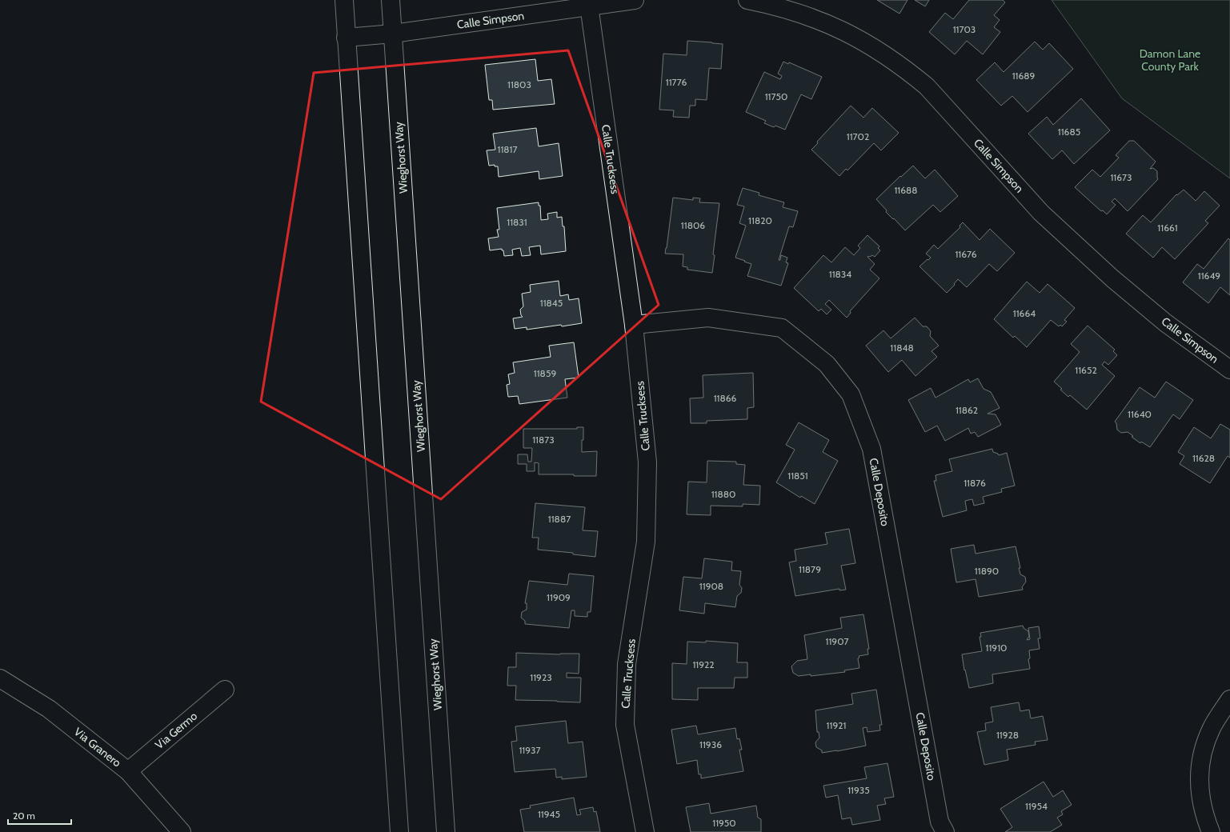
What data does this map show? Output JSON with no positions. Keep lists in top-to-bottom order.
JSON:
{
  "streets": {
    "street": [
      "Calle Simpson",
      "Wieghorst Way",
      "Calle Trucksess",
      "Calle Deposito",
      "Via Germo",
      "Via Granero"
    ]
  },
  "crossings": [
    ["Calle Simpson", "Wieghorst Way"],
    ["Calle Simpson", "Calle Trucksess"],
    ["Calle Trucksess", "Calle Deposito"],
    ["Via Germo", "Via Granero"]
  ],
  "parks": ["Damon Lane County Park"],
  "house_numbers": [
    "11703",
    "11689",
    "11776",
    "11803",
    "11750",
    "11685",
    "11702",
    "11817",
    "11673",
    "11688",
    "11820",
    "11831",
    "11806",
    "11661",
    "11676",
    "11834",
    "11649",
    "11845",
    "11664",
    "11848",
    "11652",
    "11859",
    "11866",
    "11862",
    "11640",
    "11873",
    "11628",
    "11851",
    "11876",
    "11880",
    "11887",
    "11879",
    "11890",
    "11908",
    "11909",
    "11907",
    "11910",
    "11922",
    "11923",
    "11921",
    "11928",
    "11936",
    "11937",
    "11935",
    "11954",
    "11945",
    "11950"
  ],
  "scale_bar": "20 m"
}
